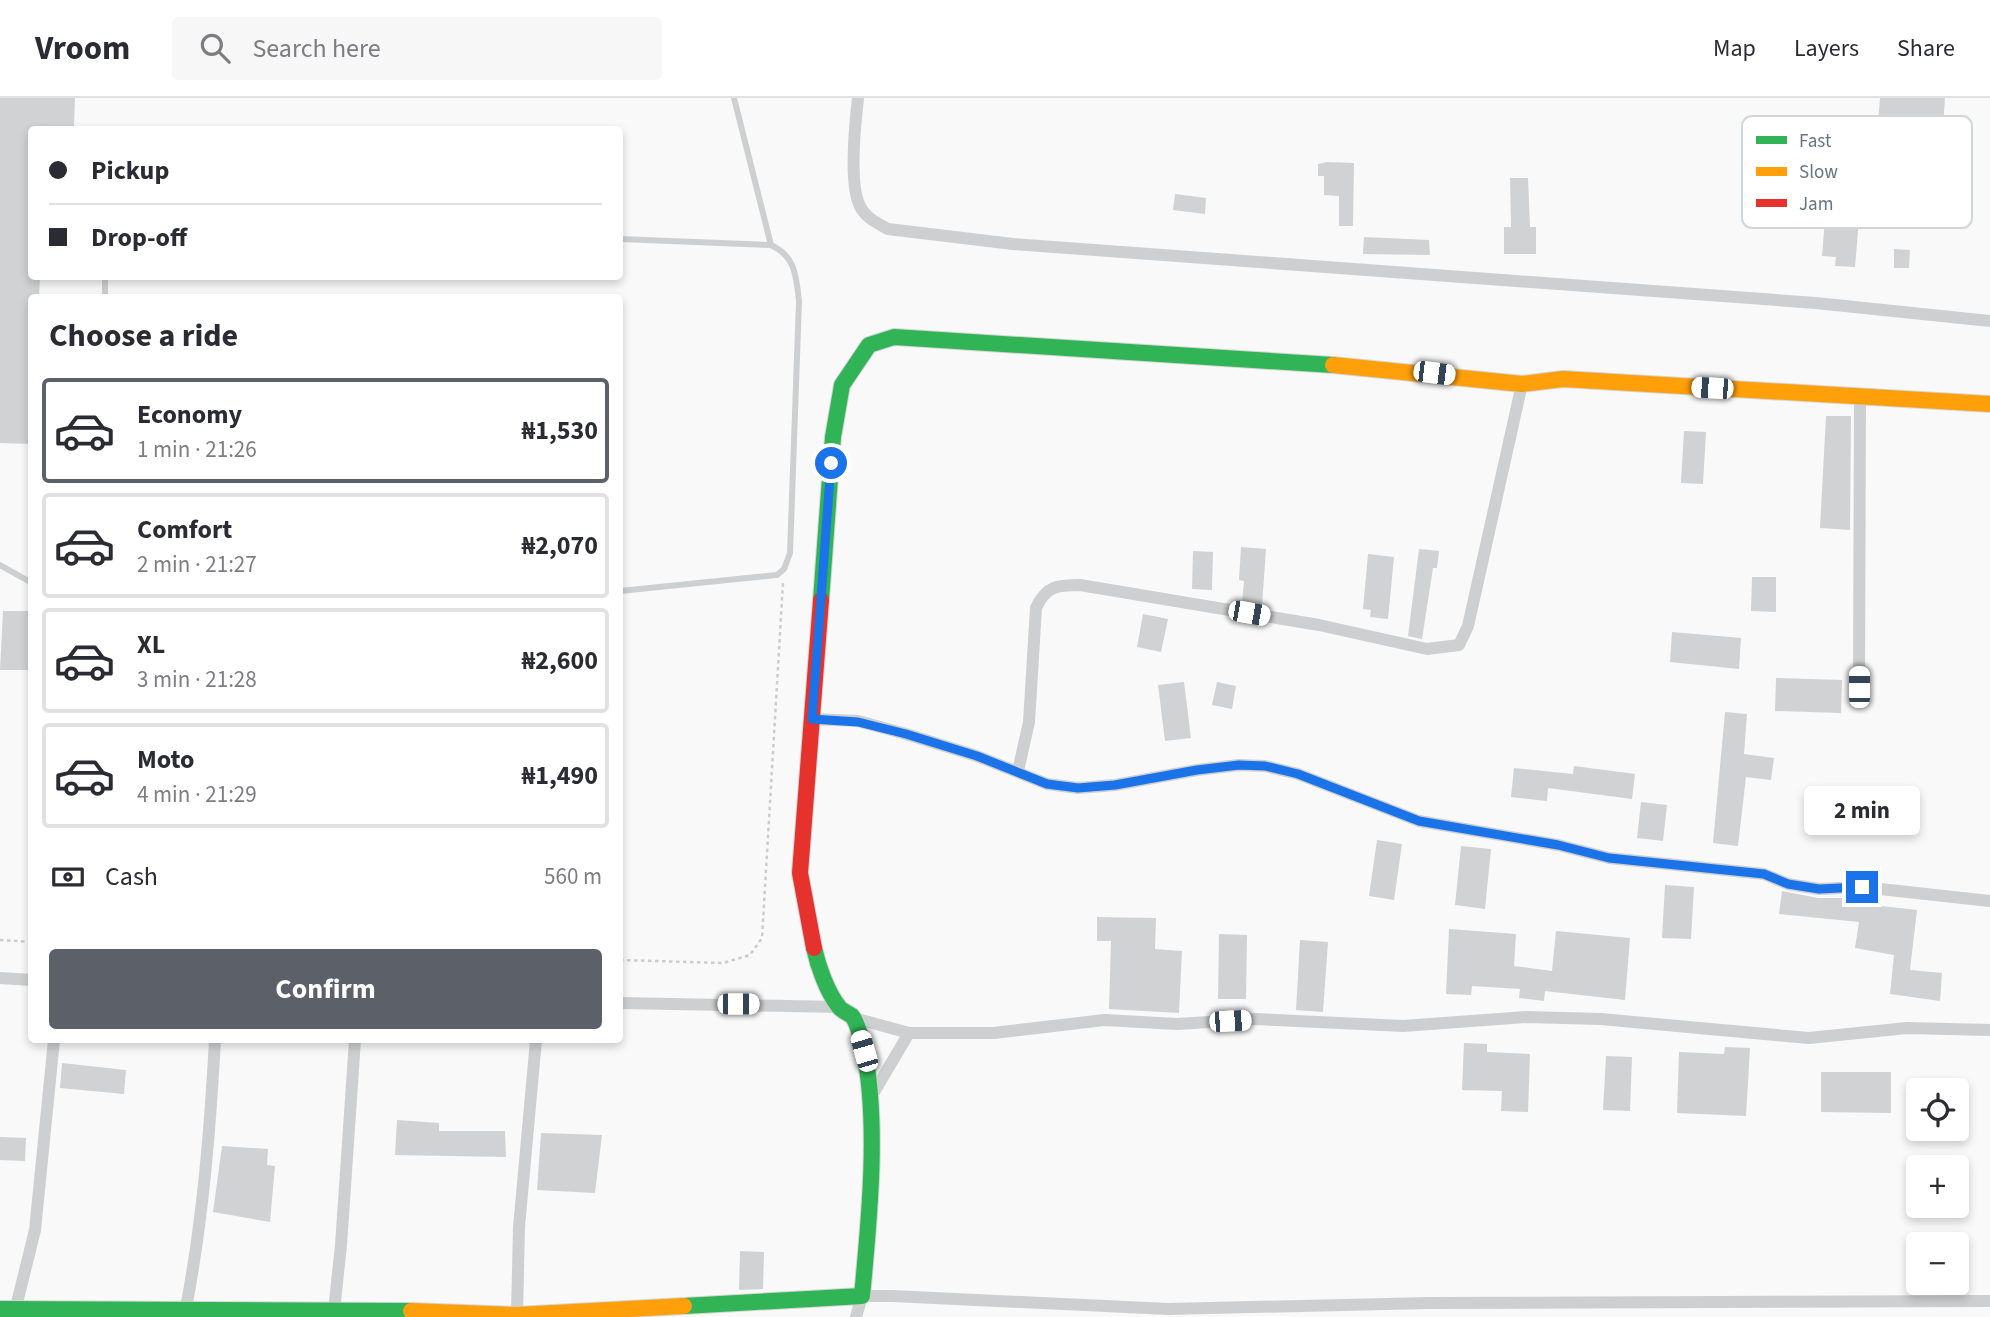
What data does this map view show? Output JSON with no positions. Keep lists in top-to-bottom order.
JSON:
{
  "legend": ["Fast", "Slow", "Jam"],
  "page": {
    "header": "Vroom",
    "search": "Search here",
    "nav": ["Map", "Layers", "Share"],
    "banner": ["Pickup", "Drop-off"],
    "heading": "Choose a ride",
    "list": [
      {
        "name": "Economy",
        "note": "1 min · 21:26",
        "value": "₦1,530"
      },
      {
        "name": "Comfort",
        "note": "2 min · 21:27",
        "value": "₦2,070"
      },
      {
        "name": "XL",
        "note": "3 min · 21:28",
        "value": "₦2,600"
      },
      {
        "name": "Moto",
        "note": "4 min · 21:29",
        "value": "₦1,490"
      }
    ],
    "bubble": "2 min",
    "pay": ["Cash", "560 m"],
    "buttons": "Confirm",
    "map_buttons": ["+", "−"]
  }
}
